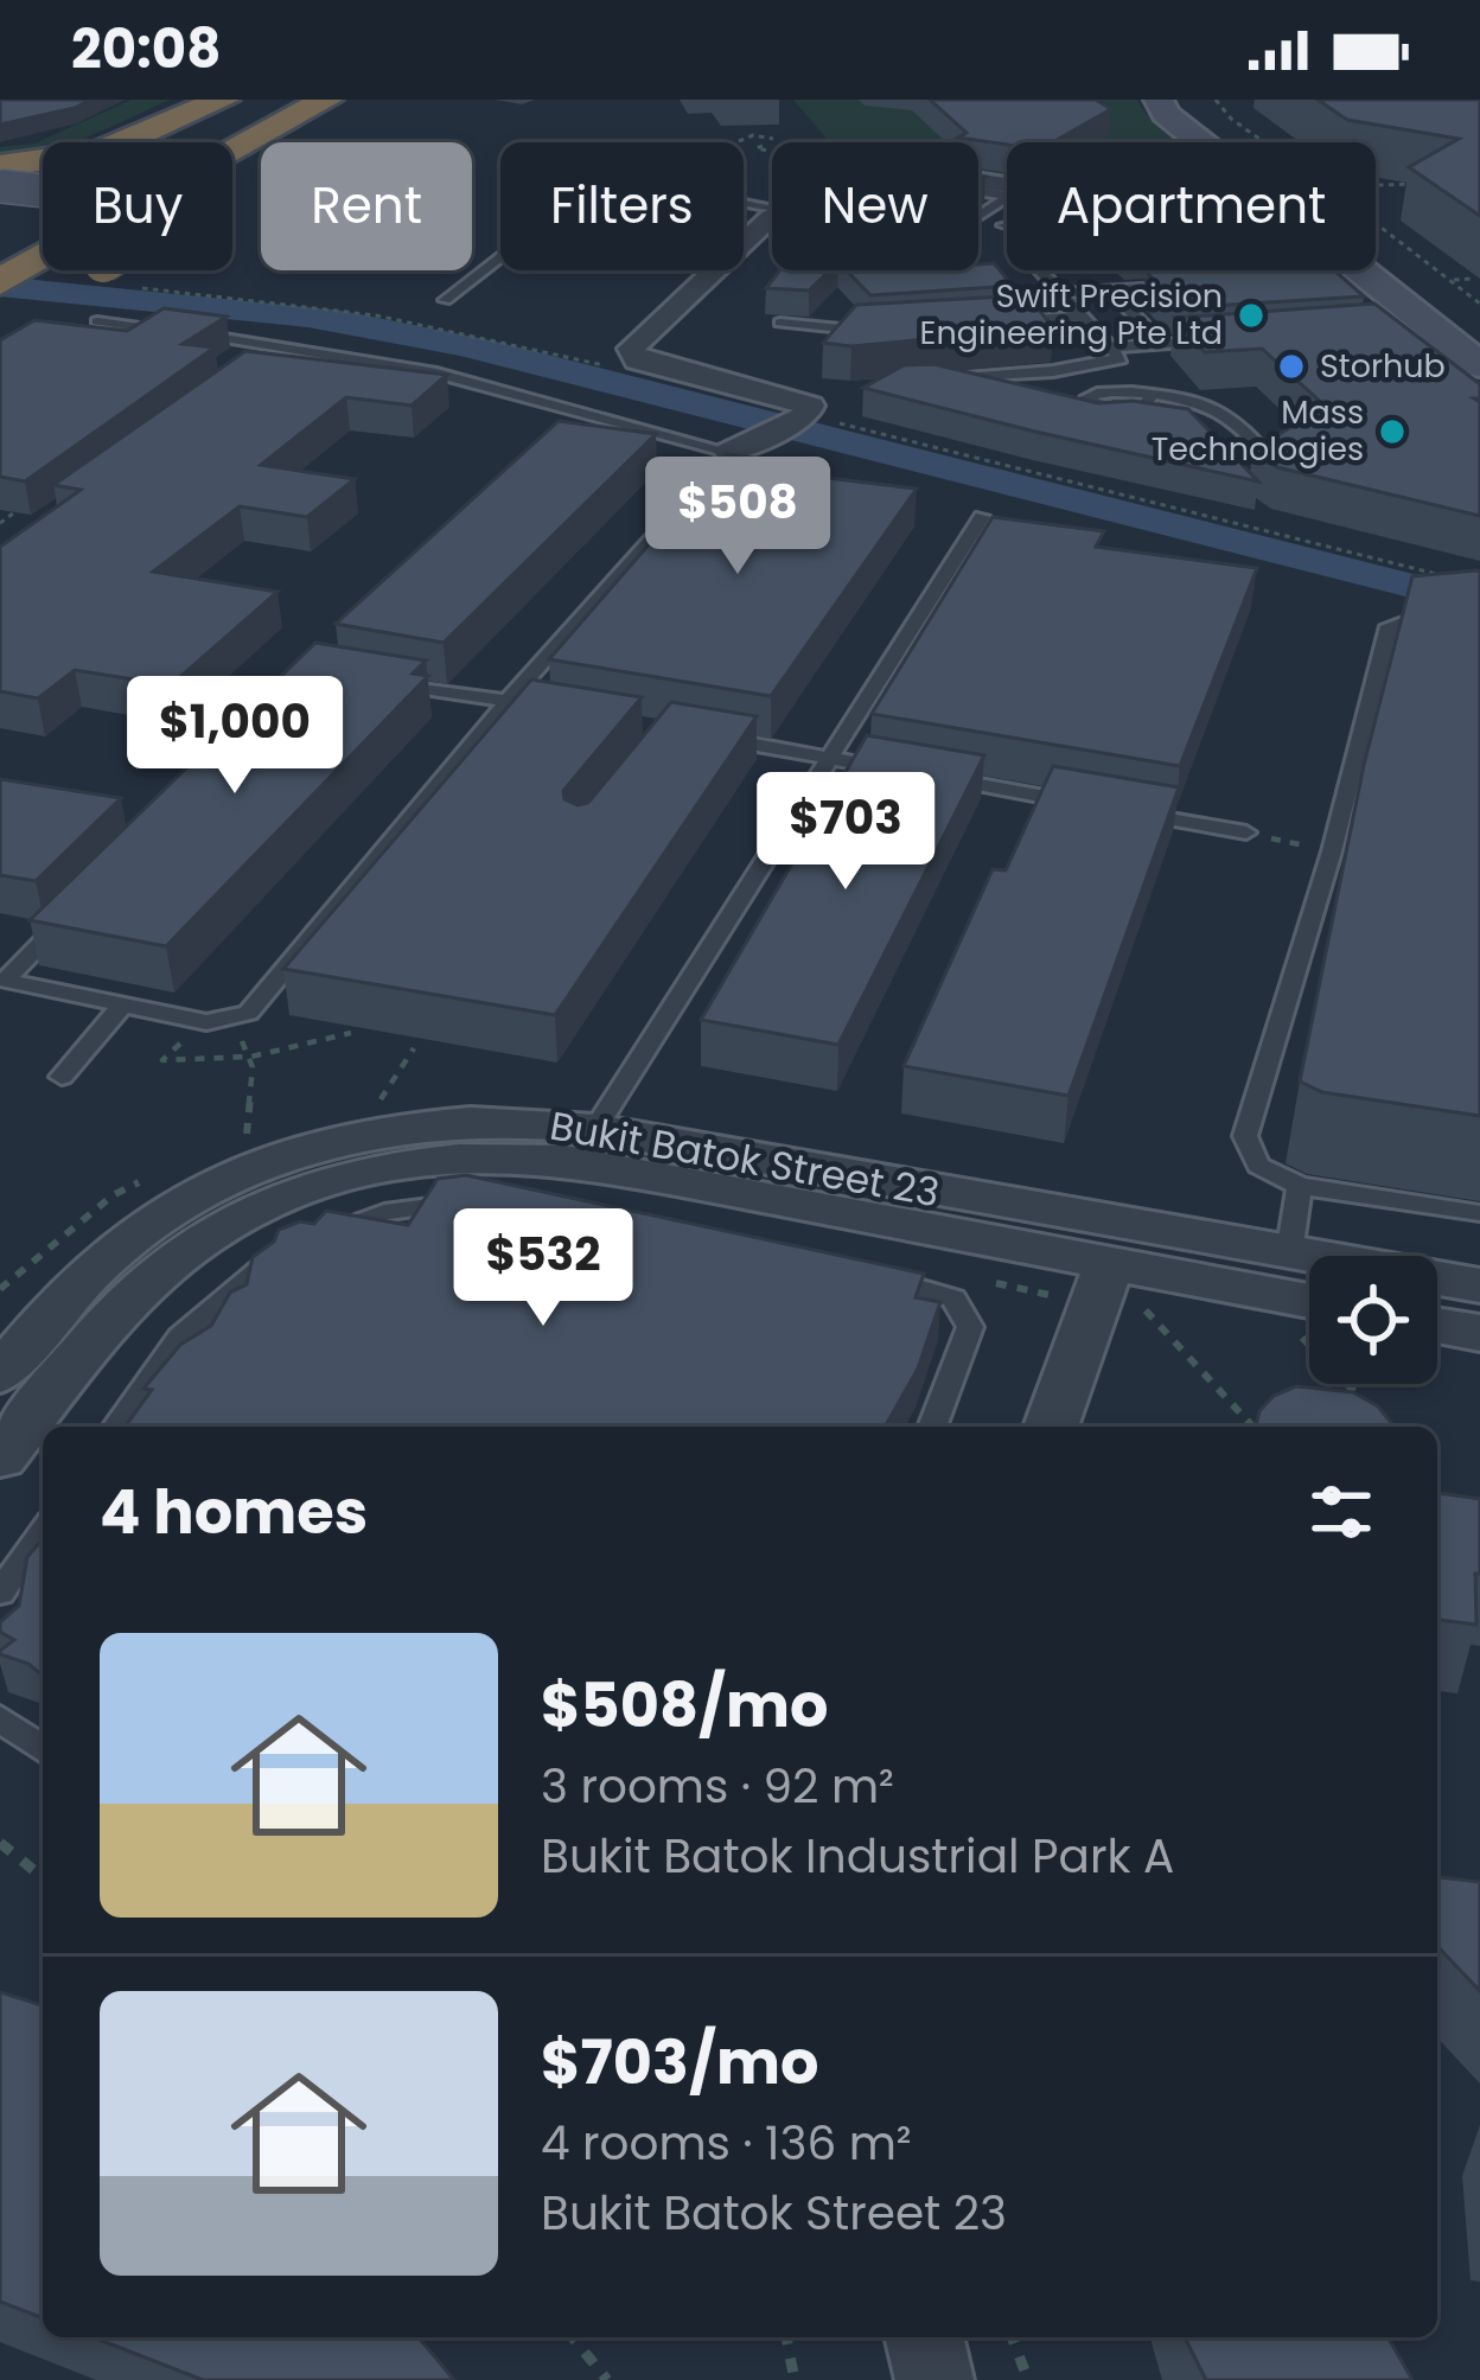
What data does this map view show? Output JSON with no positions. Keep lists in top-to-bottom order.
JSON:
{
  "streets": {
    "street": ["Bukit Batok Street 23"]
  },
  "places": ["Swift Precision Engineering Pte Ltd", "Storhub", "Mass Technologies"],
  "page": {
    "status": "20:08",
    "chip": [
      "Buy",
      "Rent",
      "Filters",
      "New",
      "Apartment"
    ],
    "price": [
      "$508",
      "$1,000",
      "$703",
      "$532"
    ],
    "heading": "4 homes",
    "list": [
      {
        "name": "$508/mo",
        "note": "3 rooms · 92 m² · Bukit Batok Industrial Park A"
      },
      {
        "name": "$703/mo",
        "note": "4 rooms · 136 m² · Bukit Batok Street 23"
      }
    ]
  }
}
